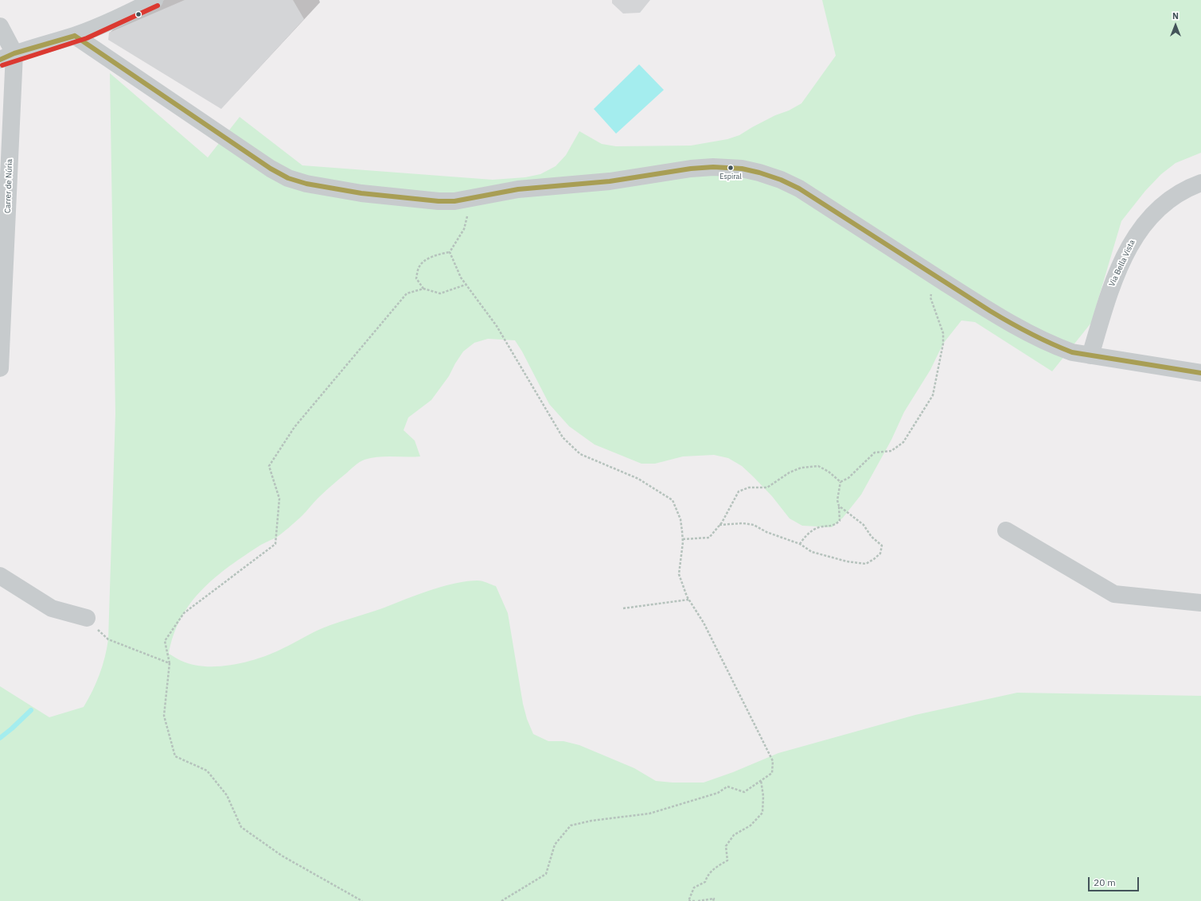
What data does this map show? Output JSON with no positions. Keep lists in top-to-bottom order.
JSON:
{
  "streets": {
    "street": ["Carrer de Núria", "Via Bella Vista"]
  },
  "places": ["Espiral"],
  "scale_bar": "20 m",
  "north": "top"
}
